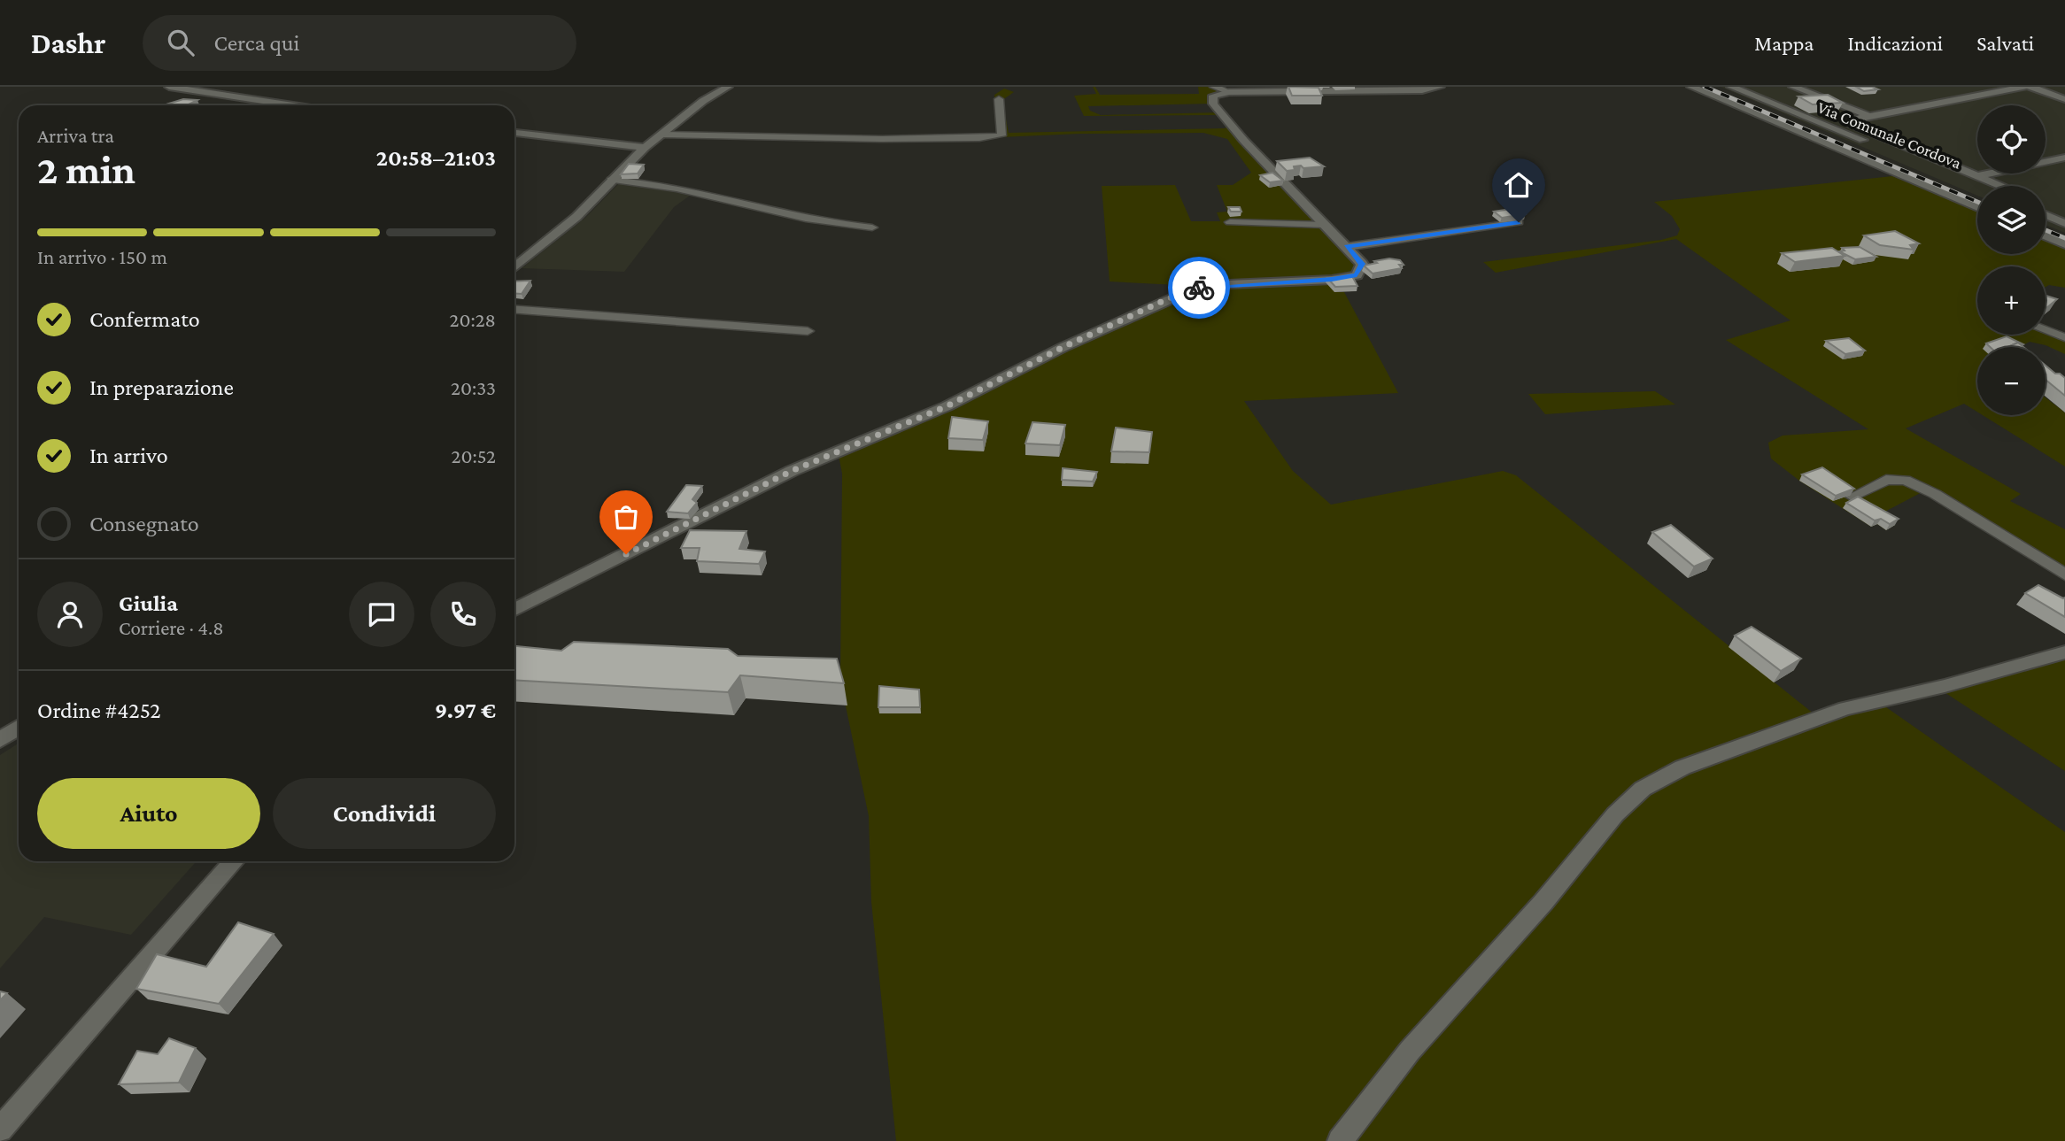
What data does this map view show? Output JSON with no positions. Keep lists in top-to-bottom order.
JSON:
{
  "streets": {
    "street": ["Via Comunale Cordova"]
  },
  "page": {
    "header": "Dashr",
    "search": "Cerca qui",
    "nav": ["Mappa", "Indicazioni", "Salvati"],
    "map_buttons": ["+", "−"],
    "heading": ["2 min", "Arriva tra", "20:58–21:03"],
    "panel": [
      "Giulia",
      "Corriere · 4.8",
      "Ordine #4252",
      "9.97 €"
    ],
    "bar": "In arrivo · 150 m",
    "list": [
      ["Confermato", "20:28"],
      ["In preparazione", "20:33"],
      ["In arrivo", "20:52"],
      "Consegnato"
    ],
    "buttons": ["Aiuto", "Condividi"]
  }
}
